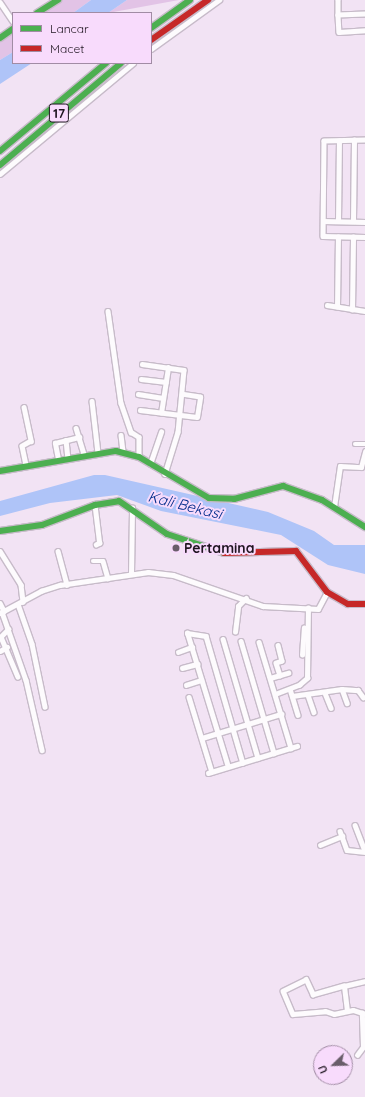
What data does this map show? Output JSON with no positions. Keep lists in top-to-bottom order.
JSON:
{
  "streets": {
    "main road": ["17"]
  },
  "water": ["Kali Bekasi"],
  "places": ["Pertamina"],
  "legend": ["Lancar", "Macet"],
  "north": "bottom left"
}
